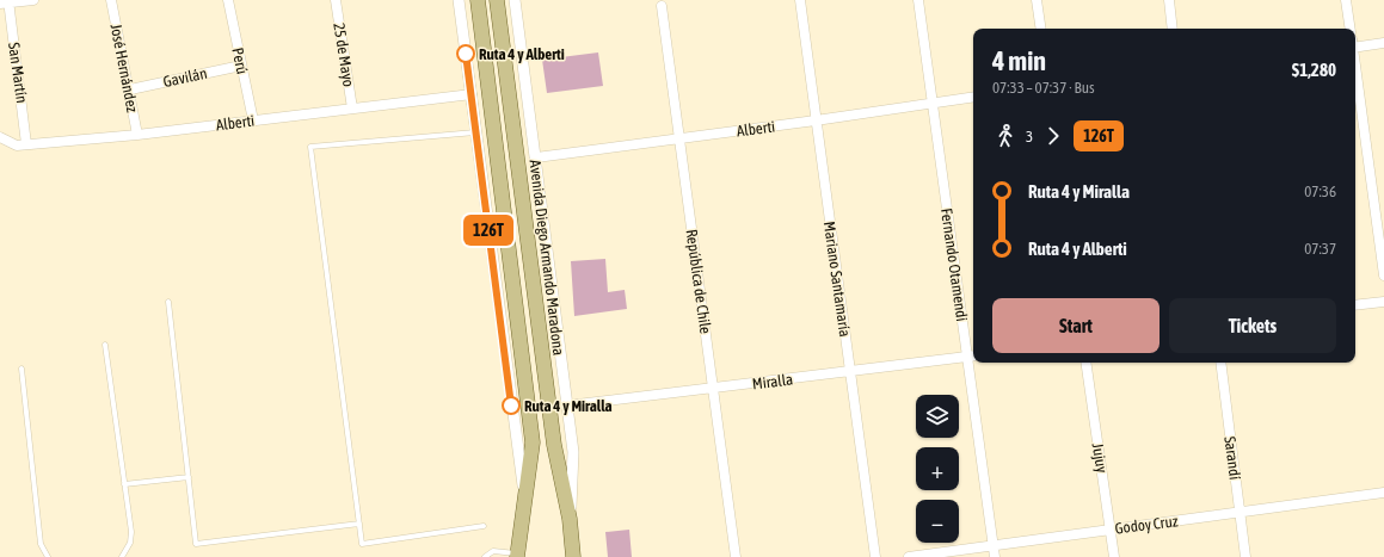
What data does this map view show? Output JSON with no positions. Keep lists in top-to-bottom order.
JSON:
{
  "streets": {
    "main road": ["Avenida Diego Armando Maradona"],
    "street": [
      "25 de Mayo",
      "Perú",
      "José Hernández",
      "San Martín",
      "Gavilán",
      "Alberti",
      "Fernando Otamendi",
      "Mariano Santamaría",
      "República de Chile",
      "Miralla",
      "Jujuy",
      "Sarandí",
      "Godoy Cruz"
    ]
  },
  "crossings": [
    ["25 de Mayo", "Alberti"],
    ["Perú", "Gavilán"],
    ["Perú", "Alberti"],
    ["José Hernández", "Gavilán"],
    ["José Hernández", "Alberti"],
    ["San Martín", "Alberti"],
    ["Alberti", "Avenida Diego Armando Maradona"],
    ["Alberti", "Fernando Otamendi"],
    ["Alberti", "Mariano Santamaría"],
    ["Alberti", "República de Chile"],
    ["Avenida Diego Armando Maradona", "Miralla"],
    ["Fernando Otamendi", "Miralla"],
    ["Fernando Otamendi", "Godoy Cruz"],
    ["Mariano Santamaría", "Miralla"],
    ["República de Chile", "Miralla"],
    ["Jujuy", "Godoy Cruz"],
    ["Sarandí", "Godoy Cruz"]
  ],
  "places": ["Ruta 4 y Alberti", "Ruta 4 y Miralla"],
  "lines": ["bus line 126T"],
  "page": {
    "on_map": "126T",
    "heading": ["4 min", "07:33 – 07:37 · Bus", "$1,280"],
    "legs": ["3", "126T"],
    "list": [
      {
        "name": "Ruta 4 y Miralla",
        "value": "07:36"
      },
      {
        "name": "Ruta 4 y Alberti",
        "value": "07:37"
      }
    ],
    "buttons": ["Start", "Tickets"],
    "map_buttons": ["+", "−"]
  }
}
